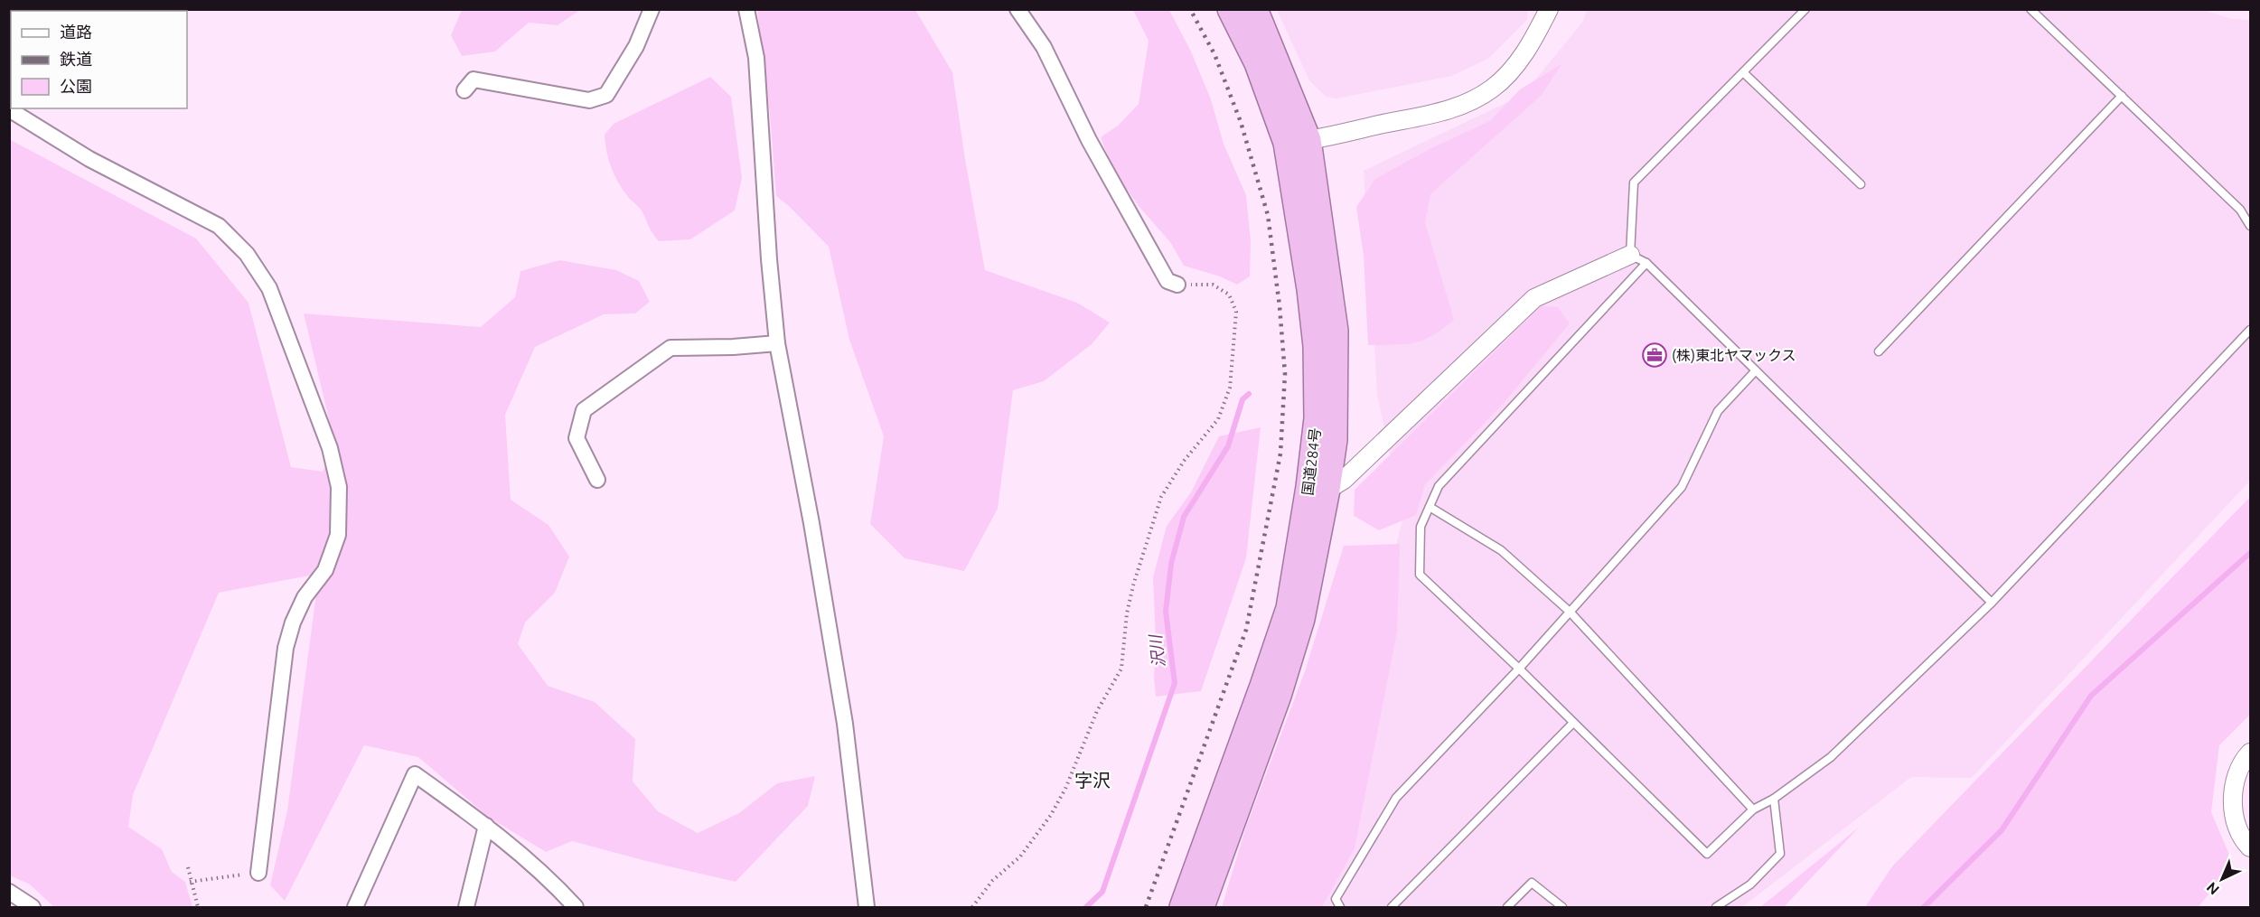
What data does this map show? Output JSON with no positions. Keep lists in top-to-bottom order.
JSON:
{
  "streets": {
    "highway": ["国道284号"]
  },
  "districts": ["字沢"],
  "water": ["沢川"],
  "places": {
    "office": ["(株)東北ヤマックス"]
  },
  "legend": ["道路", "鉄道", "公園"],
  "north": "bottom left"
}
